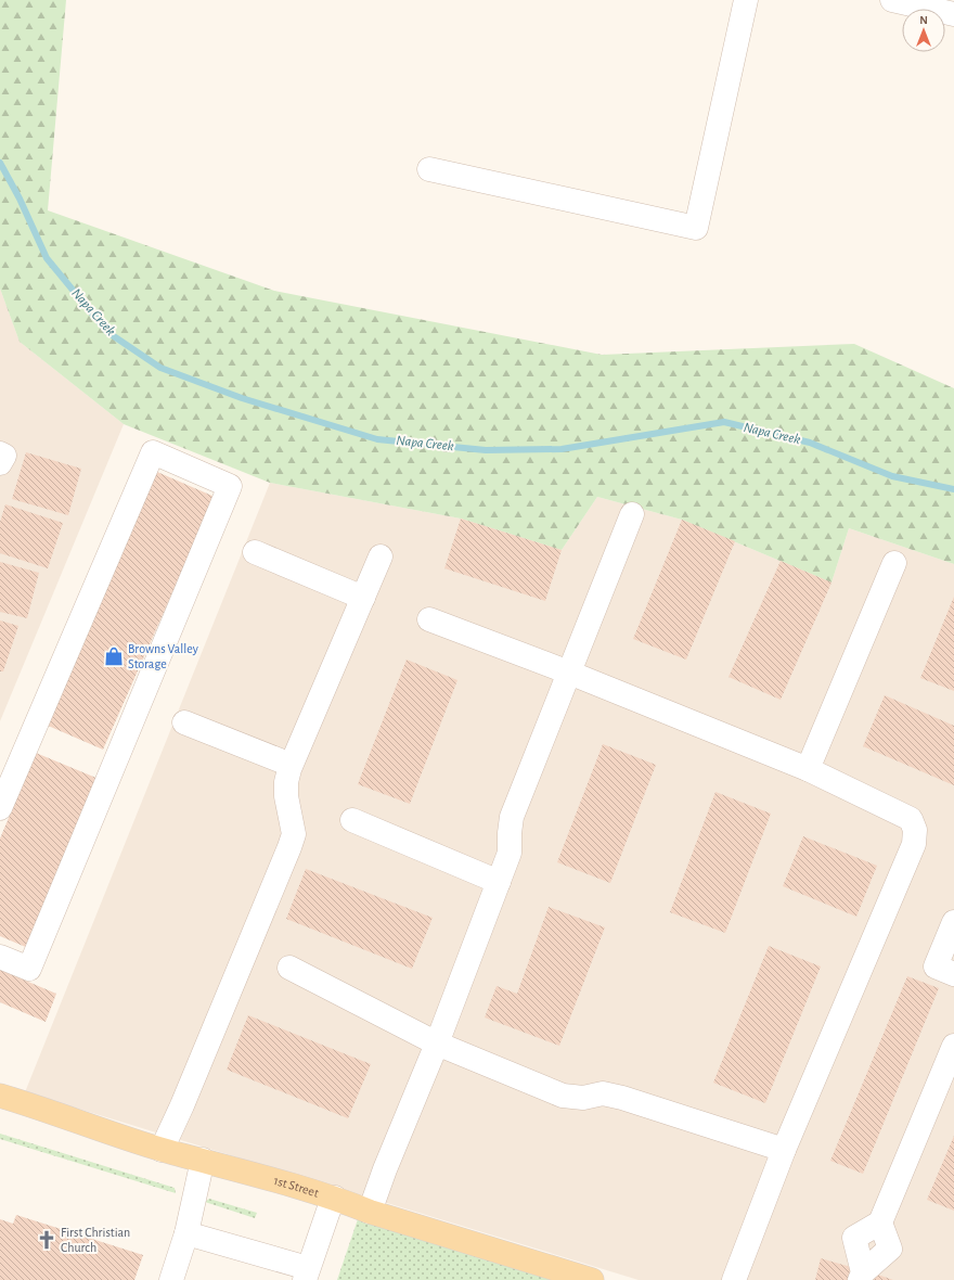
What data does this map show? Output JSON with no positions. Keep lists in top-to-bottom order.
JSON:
{
  "streets": {
    "main road": ["1st Street"]
  },
  "water": ["Napa Creek"],
  "places": {
    "shop": ["Browns Valley Storage"],
    "church": ["First Christian Church"]
  },
  "north": "top"
}
